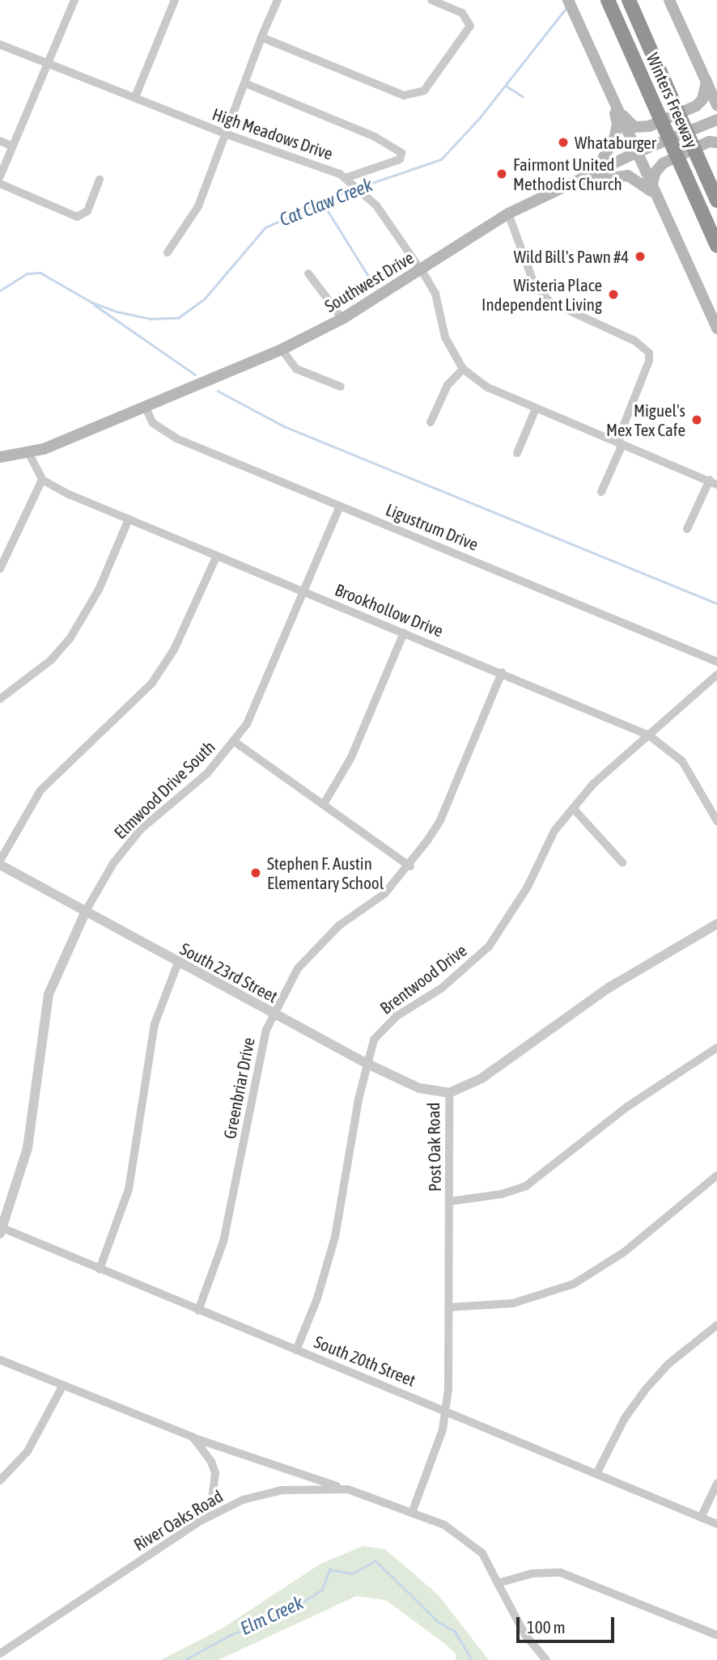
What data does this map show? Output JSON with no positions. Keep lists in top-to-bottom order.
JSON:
{
  "streets": {
    "highway": ["Winters Freeway"],
    "main road": ["Southwest Drive"],
    "street": [
      "High Meadows Drive",
      "Ligustrum Drive",
      "Brookhollow Drive",
      "Elmwood Drive South",
      "South 23rd Street",
      "Brentwood Drive",
      "Greenbriar Drive",
      "Post Oak Road",
      "South 20th Street",
      "River Oaks Road"
    ]
  },
  "crossings": [
    ["High Meadows Drive", "Southwest Drive"],
    ["Southwest Drive", "Ligustrum Drive"],
    ["Ligustrum Drive", "Elmwood Drive South"],
    ["Brookhollow Drive", "Elmwood Drive South"],
    ["Brookhollow Drive", "Brentwood Drive"],
    ["Brookhollow Drive", "Greenbriar Drive"],
    ["Elmwood Drive South", "South 23rd Street"],
    ["Elmwood Drive South", "South 20th Street"],
    ["South 23rd Street", "Brentwood Drive"],
    ["South 23rd Street", "Greenbriar Drive"],
    ["South 23rd Street", "Post Oak Road"],
    ["Brentwood Drive", "South 20th Street"],
    ["Greenbriar Drive", "South 20th Street"],
    ["Post Oak Road", "South 20th Street"],
    ["Post Oak Road", "River Oaks Road"]
  ],
  "water": ["Cat Claw Creek", "Elm Creek"],
  "places": [
    "Whataburger",
    "Fairmont United Methodist Church",
    "Wild Bill's Pawn #4",
    "Wisteria Place Independent Living",
    "Miguel's Mex Tex Cafe",
    "Stephen F. Austin Elementary School"
  ],
  "scale_bar": "100 m"
}
